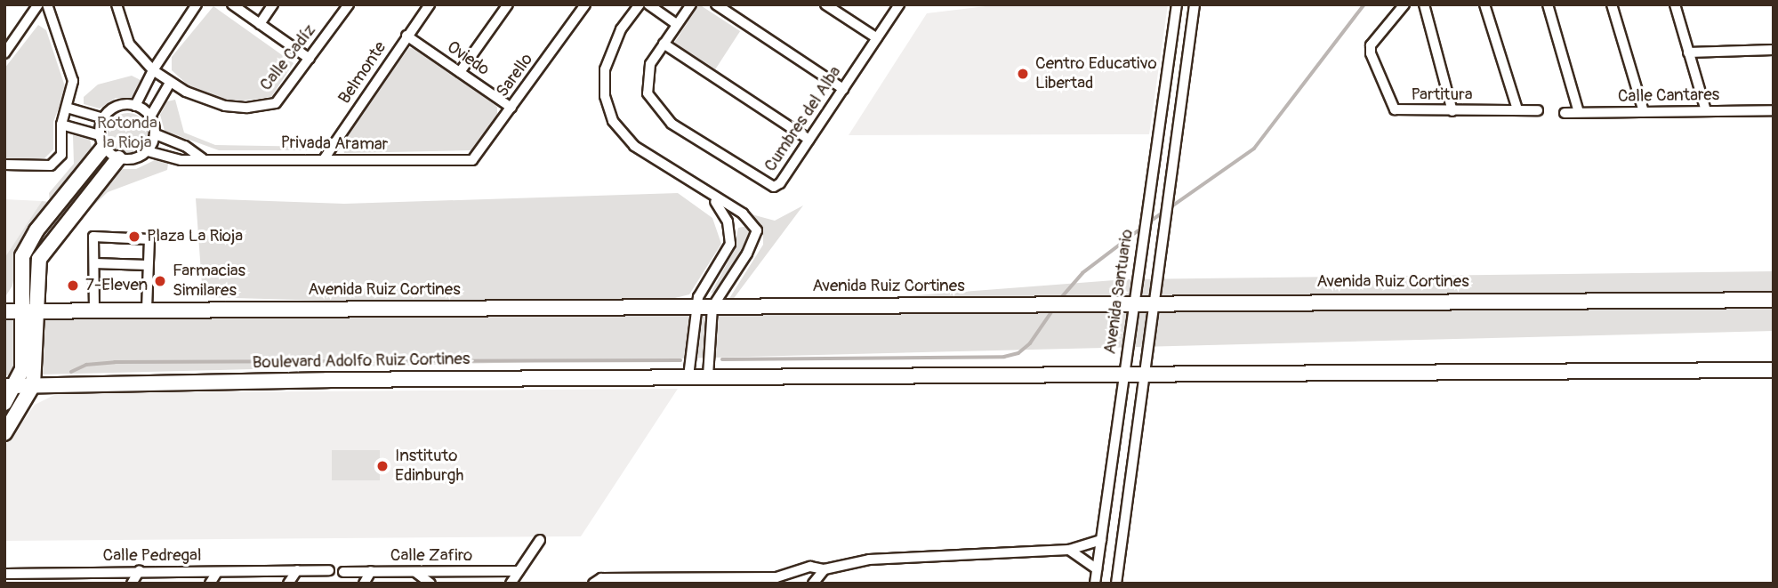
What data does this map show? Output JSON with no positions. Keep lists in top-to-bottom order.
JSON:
{
  "streets": {
    "main road": ["Avenida Ruiz Cortines", "Boulevard Adolfo Ruiz Cortines"],
    "street": [
      "Calle Cadíz",
      "Oviedo",
      "Belmonte",
      "Sarello",
      "Partitura",
      "Calle Cantares",
      "Cumbres del Alba",
      "Privada Aramar",
      "Avenida Santuario",
      "Calle Pedregal",
      "Calle Zafiro"
    ]
  },
  "crossings": [
    ["Oviedo", "Belmonte"],
    ["Oviedo", "Sarello"],
    ["Belmonte", "Privada Aramar"],
    ["Sarello", "Privada Aramar"],
    ["Avenida Ruiz Cortines", "Avenida Santuario"]
  ],
  "parks": ["Rotonda la Rioja"],
  "places": [
    "Centro Educativo Libertad",
    "Plaza La Rioja",
    "Farmacias Similares",
    "7-Eleven",
    "Instituto Edinburgh"
  ]
}
